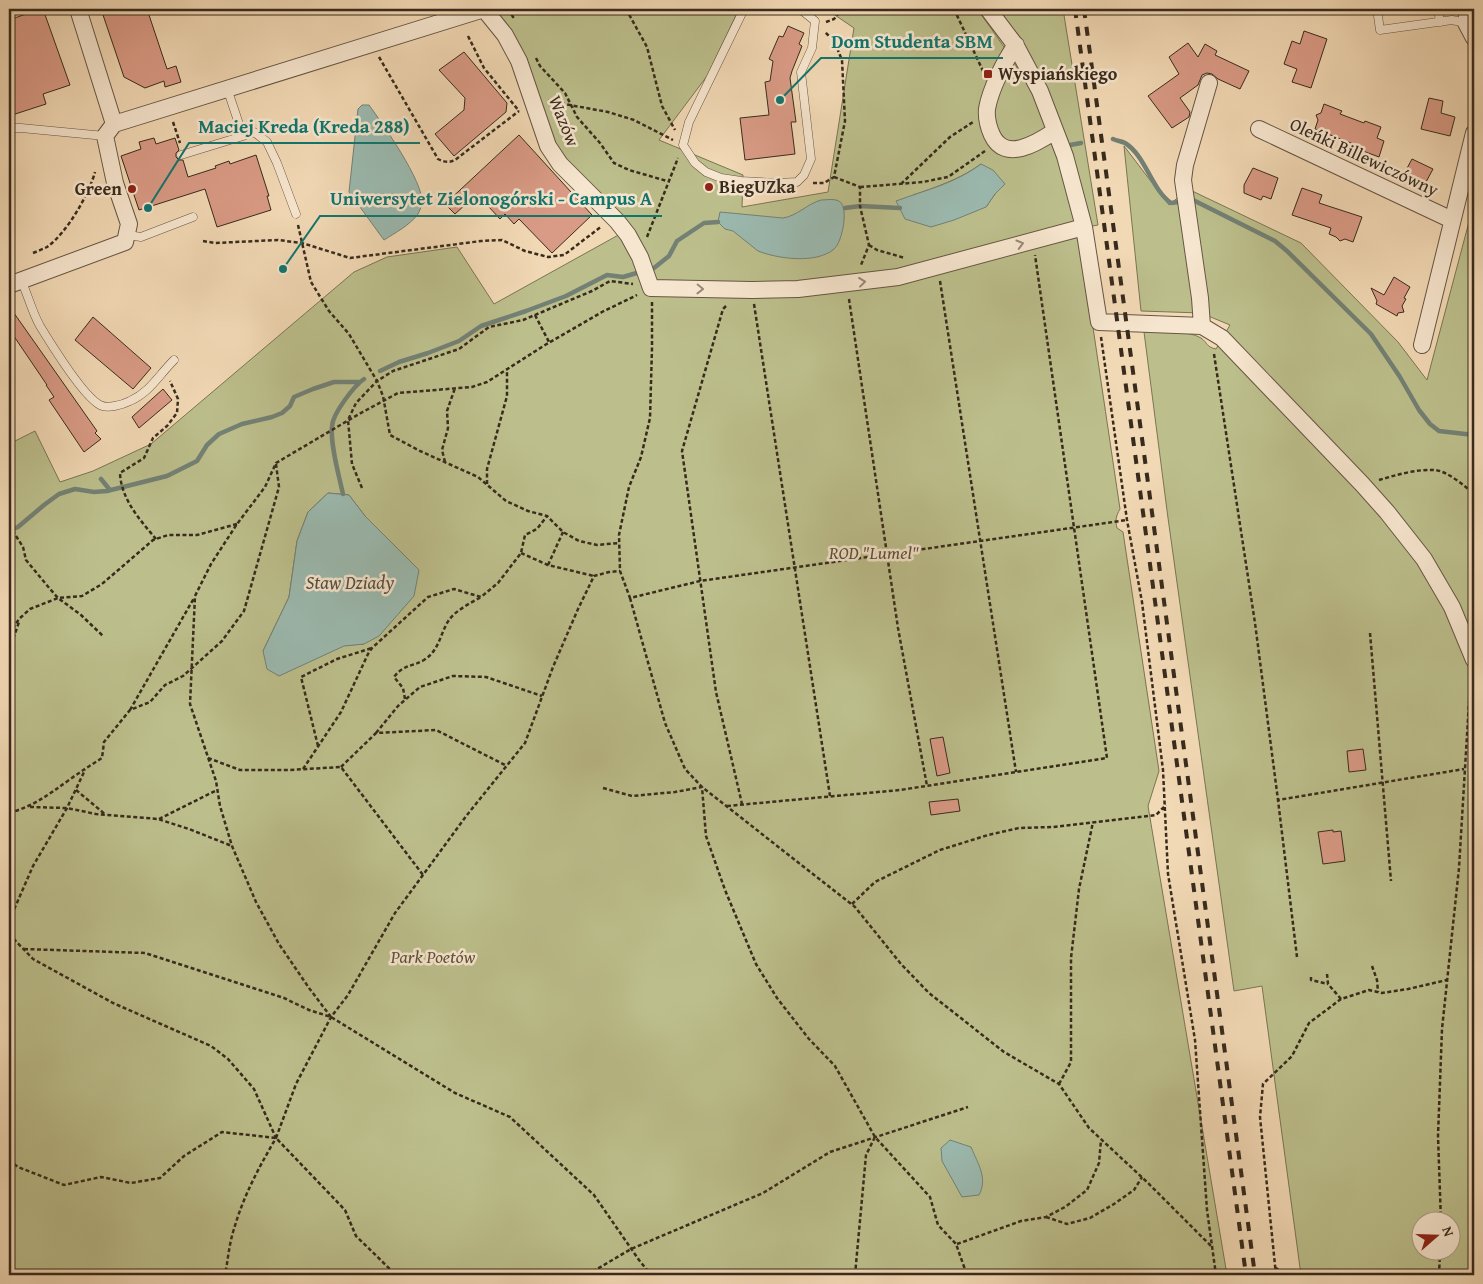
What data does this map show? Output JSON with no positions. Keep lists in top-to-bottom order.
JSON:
{
  "streets": {
    "street": ["Wazów", "Oleńki Billewiczówny"]
  },
  "water": ["Staw Dziady"],
  "parks": ["ROD \"Lumel\"", "Park Poetów"],
  "places": {
    "transit": ["Wyspiańskiego"],
    "other": [
      "Dom Studenta SBM",
      "BiegUZka",
      "Green",
      "Maciej Kreda (Kreda 288)",
      "Uniwersytet Zielonogórski - Campus A"
    ]
  },
  "north": "right"
}
